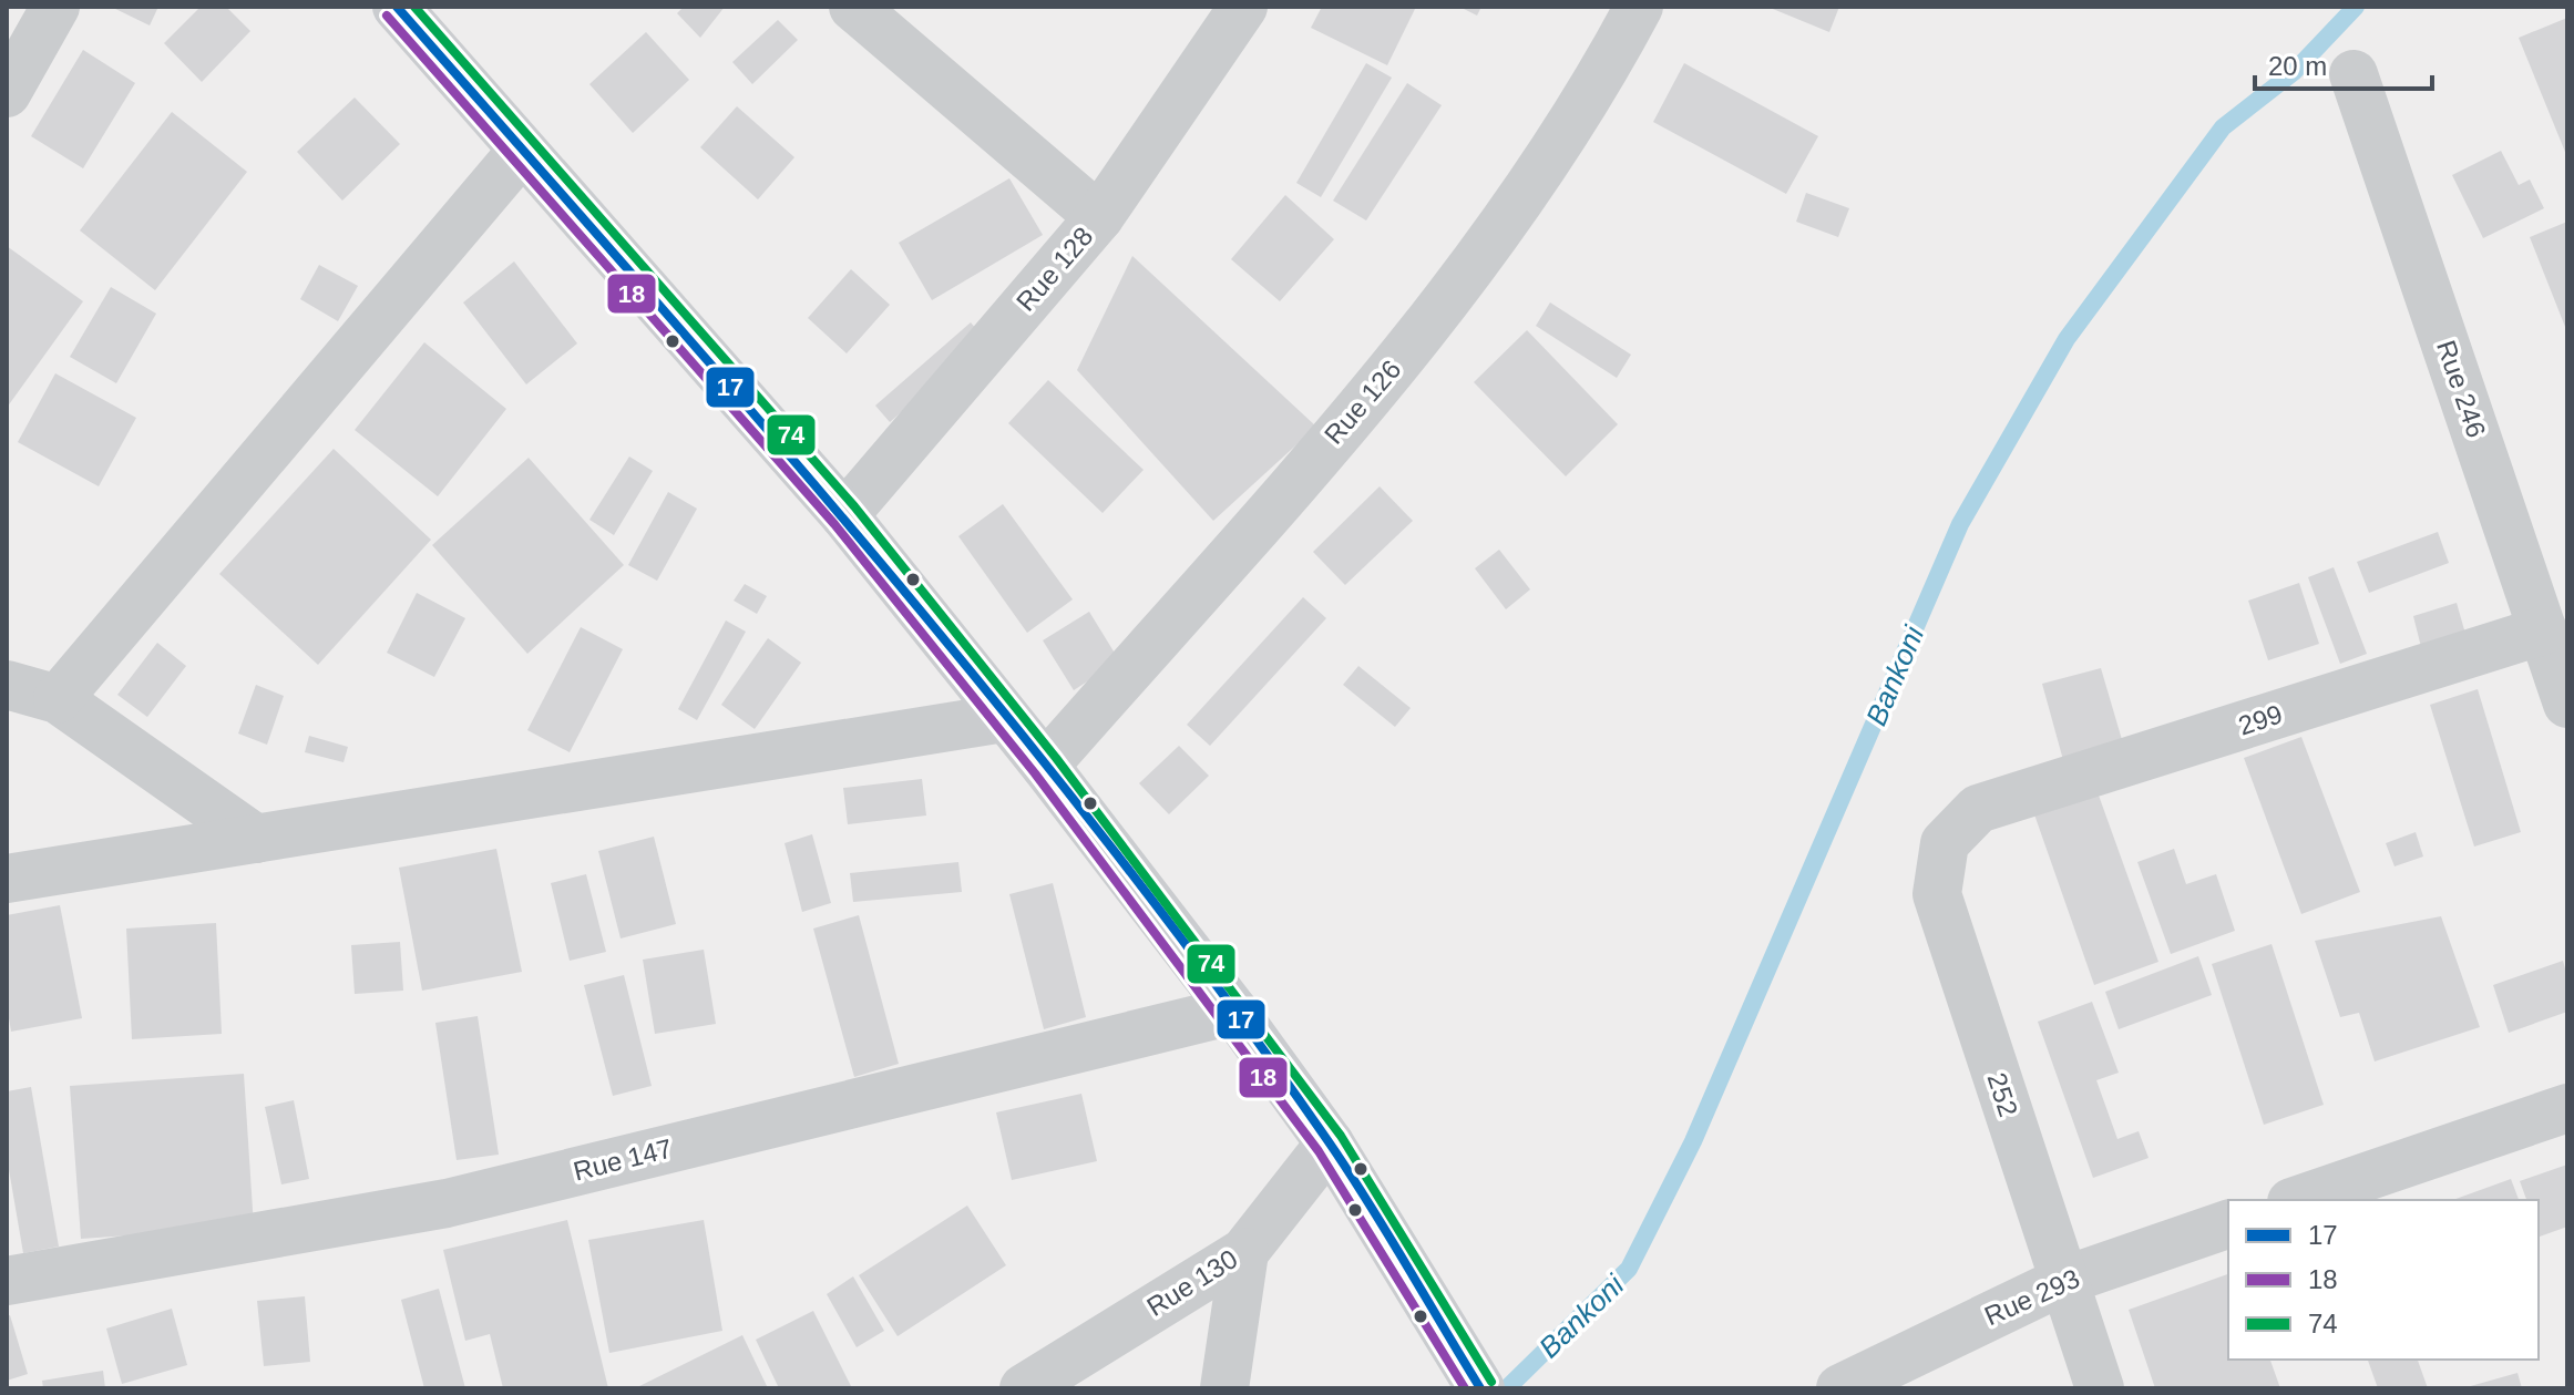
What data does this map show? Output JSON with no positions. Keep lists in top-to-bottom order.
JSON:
{
  "streets": {
    "street": [
      "Rue 128",
      "Rue 246",
      "Rue 126",
      "299",
      "252",
      "Rue 147",
      "Rue 130",
      "Rue 293"
    ]
  },
  "crossings": [
    ["Rue 246", "299"],
    ["299", "252"],
    ["252", "Rue 293"]
  ],
  "water": ["Bankoni"],
  "lines": ["transit line 17", "transit line 74", "transit line 18"],
  "legend": ["17", "18", "74"],
  "scale_bar": "20 m"
}
